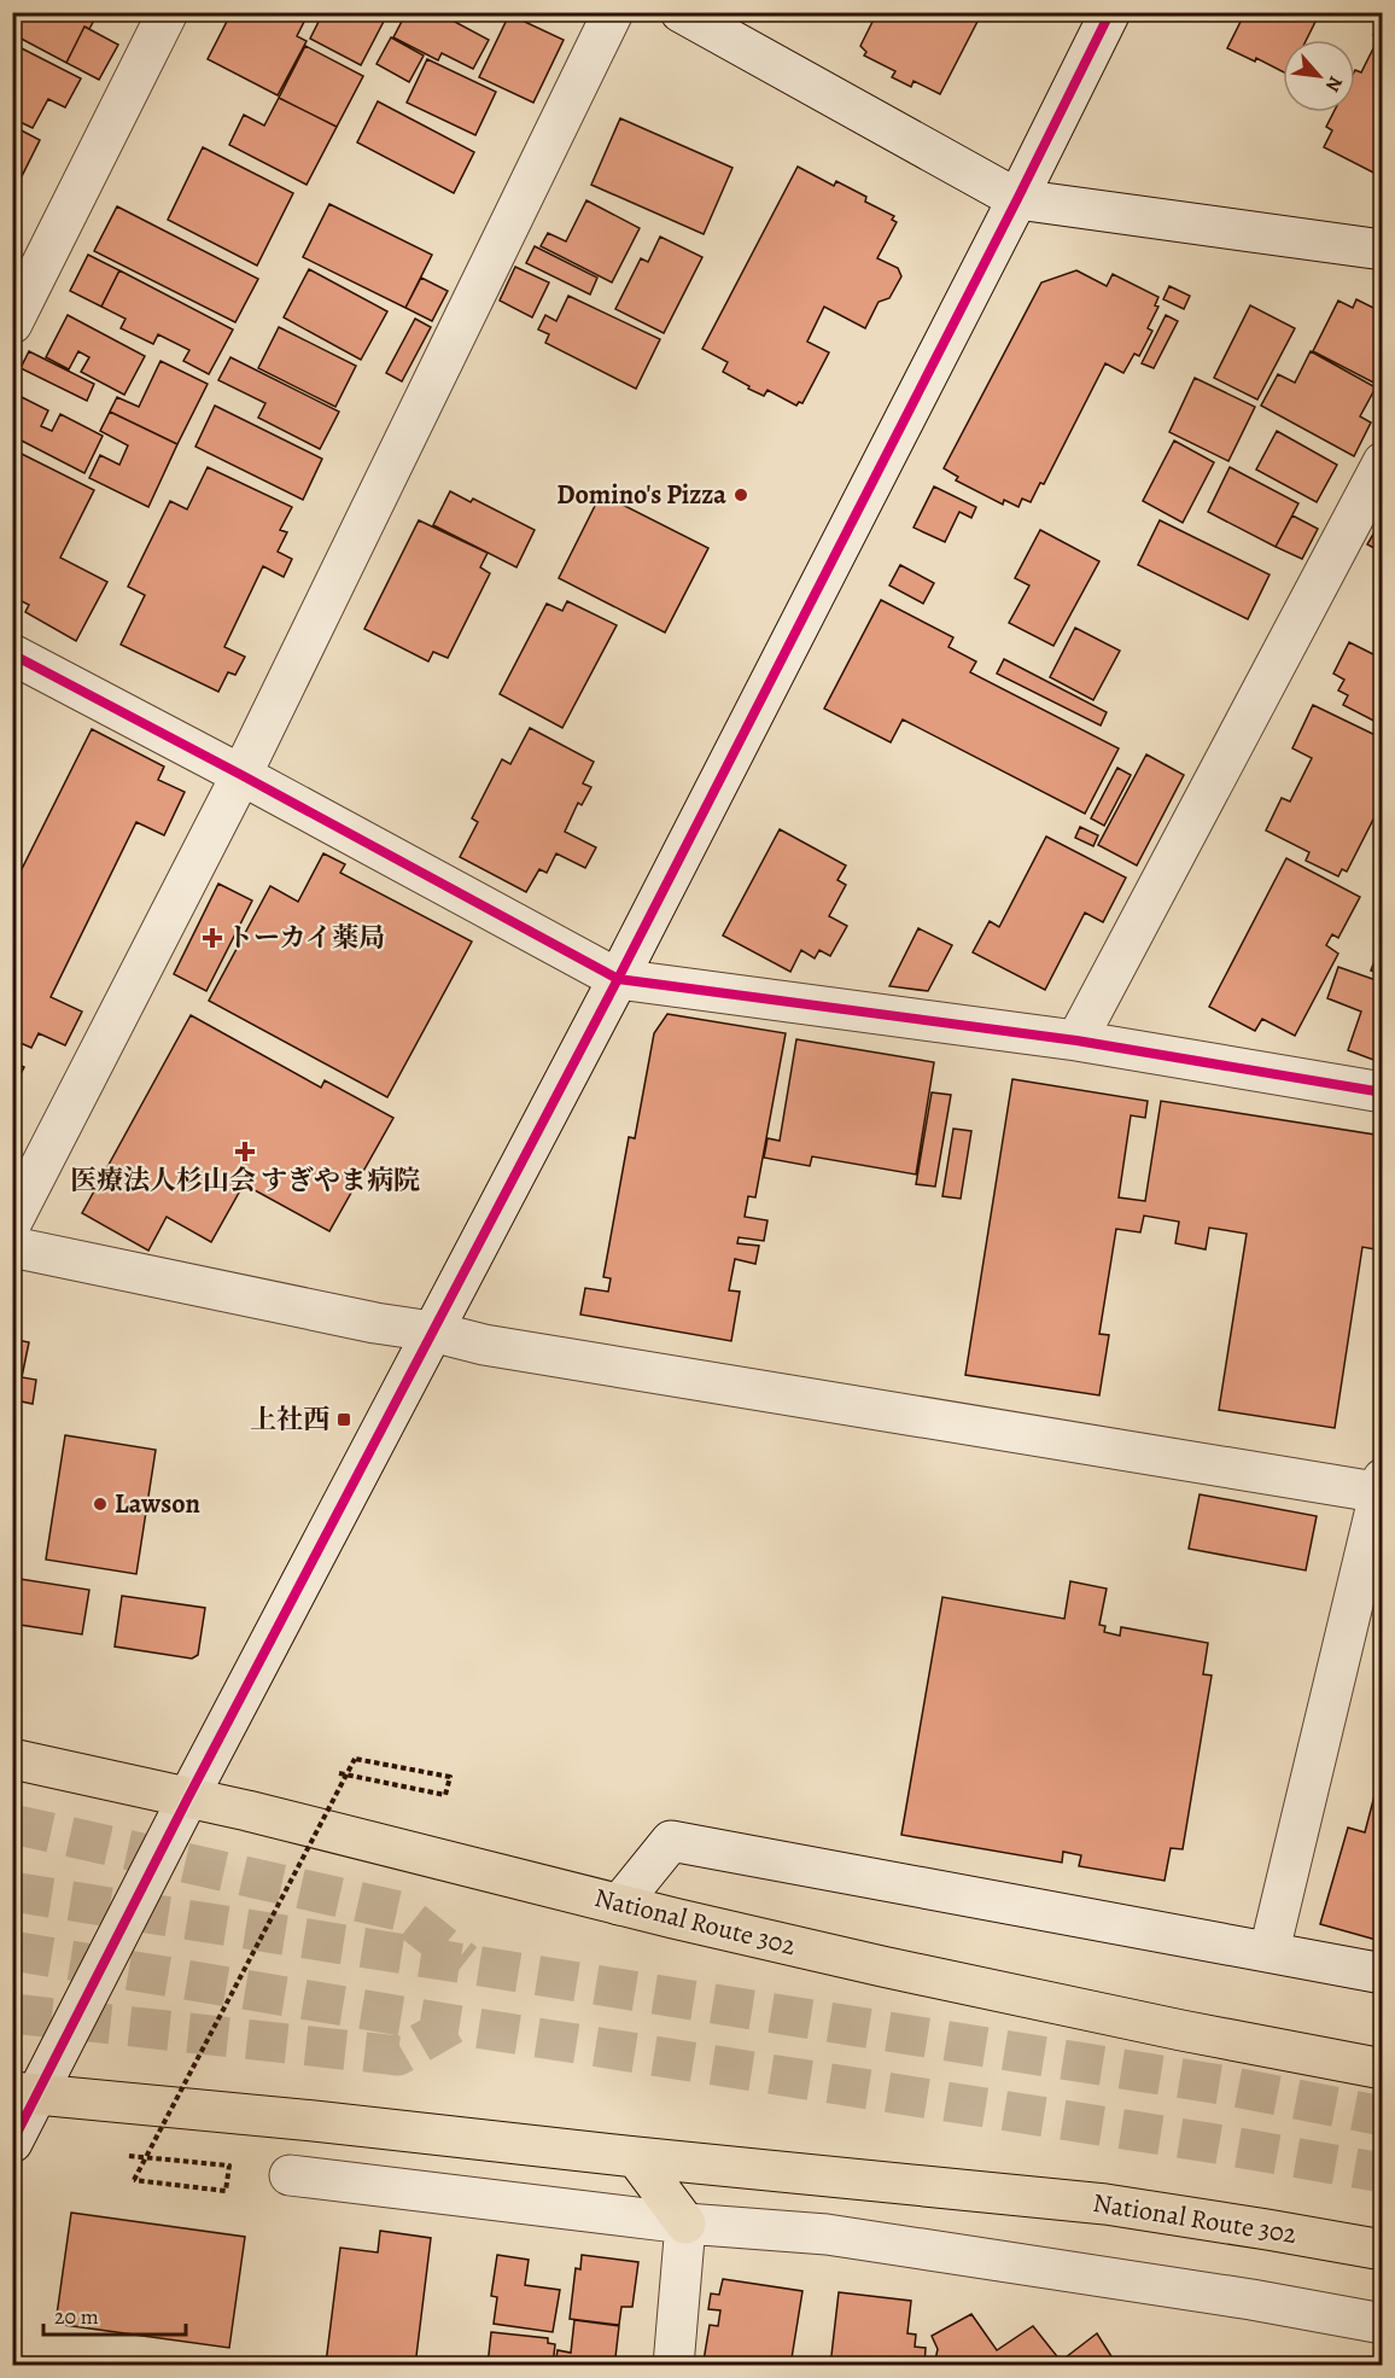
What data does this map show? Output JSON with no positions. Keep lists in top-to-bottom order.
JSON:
{
  "streets": {
    "highway": ["National Route 302"]
  },
  "places": {
    "other": ["Domino's Pizza", "Lawson"],
    "health": ["トーカイ薬局", "医療法人杉山会 すぎやま病院"],
    "transit": ["上社西"]
  },
  "scale_bar": "20 m",
  "north": "bottom right"
}
